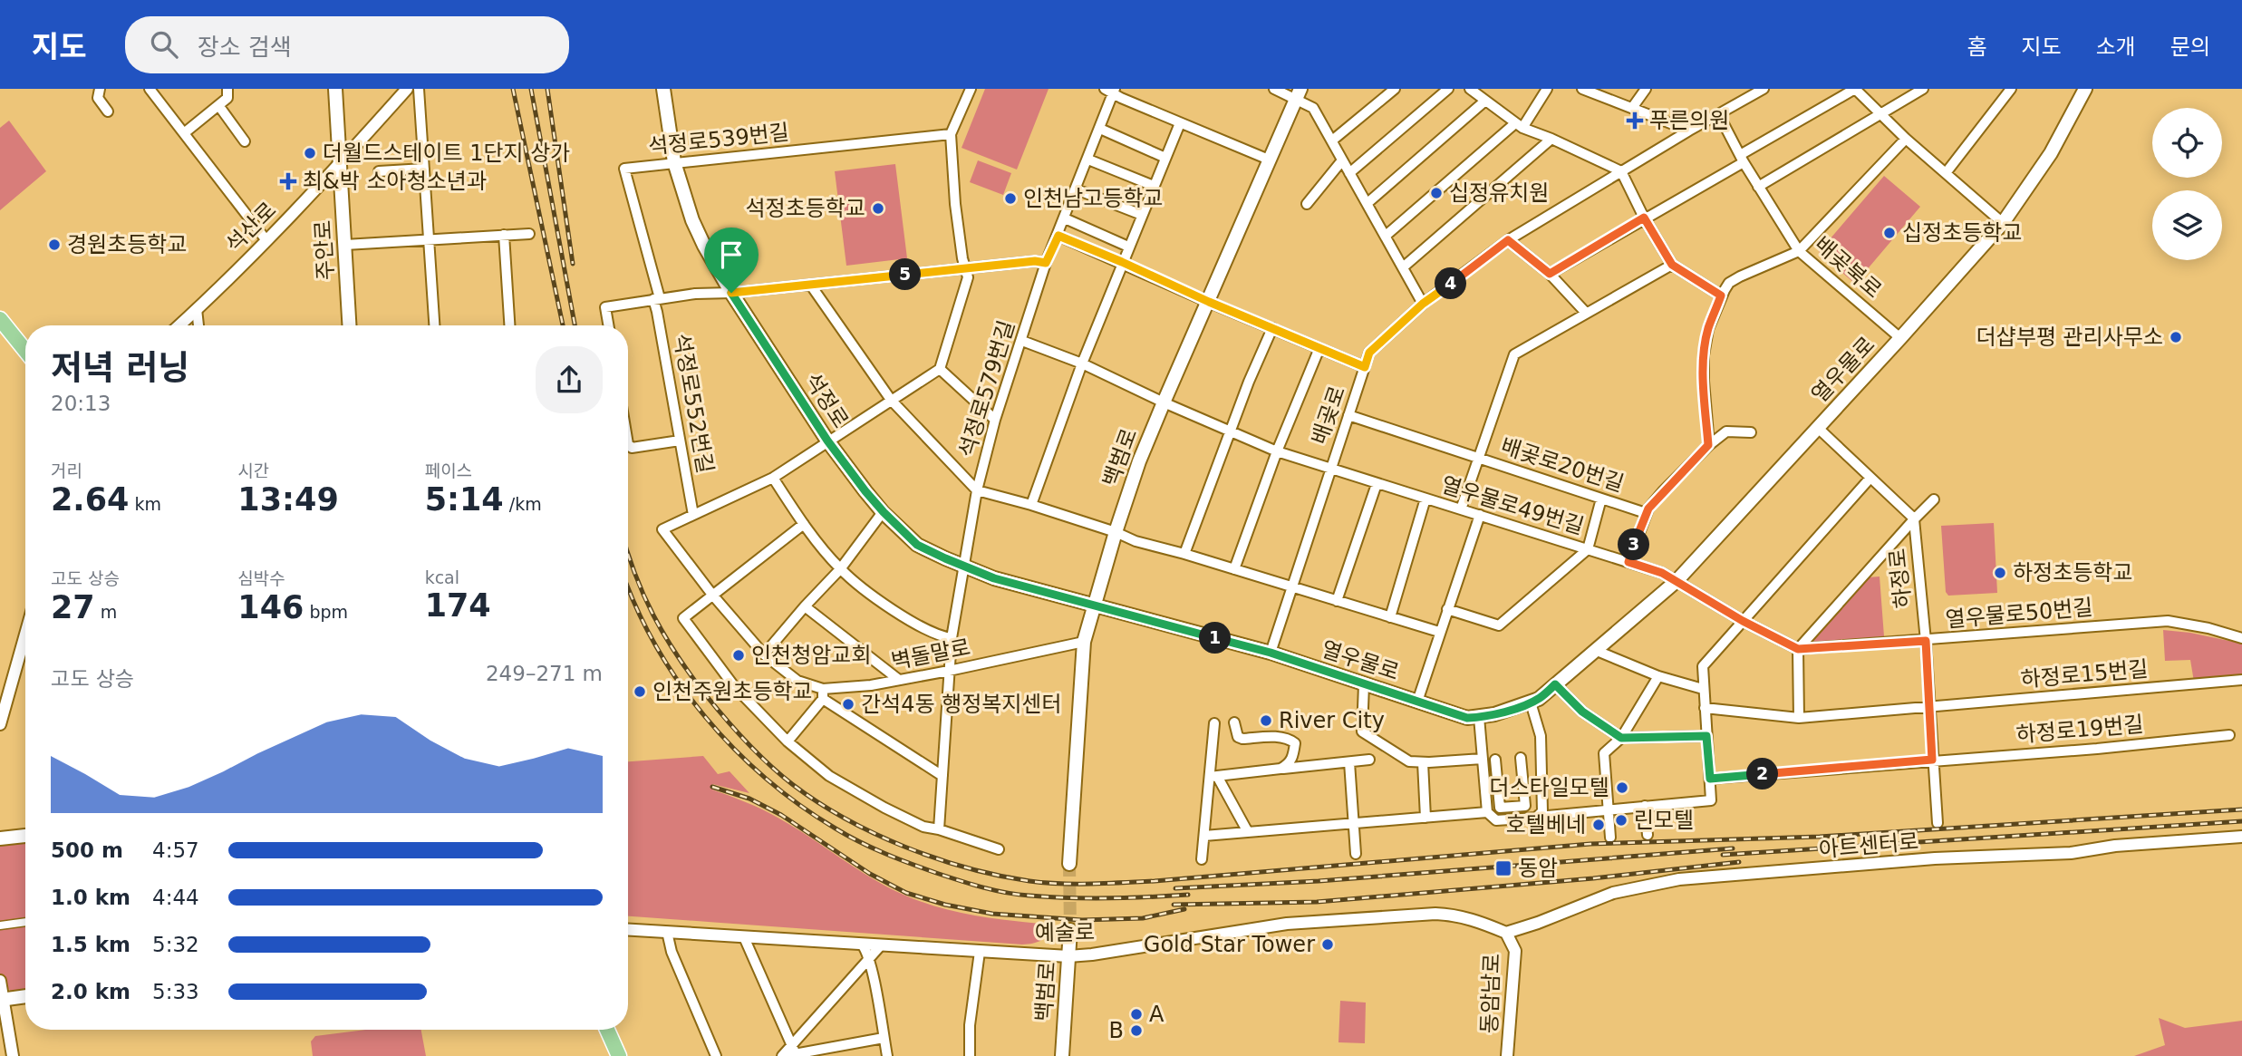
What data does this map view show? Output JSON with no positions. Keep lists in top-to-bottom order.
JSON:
{
  "streets": {
    "main road": [
      "주안로",
      "열우물로",
      "석정로",
      "백범로"
    ],
    "street": [
      "석정로539번길",
      "석산로",
      "배곶북로",
      "석정로579번길",
      "석정로552번길",
      "배곶로",
      "배곶로20번길",
      "열우물로49번길",
      "하정로",
      "열우물로50번길",
      "벽돌말로",
      "하정로15번길",
      "하정로19번길",
      "아트센터로",
      "예술로",
      "동암남로"
    ]
  },
  "crossings": [
    ["석정로539번길", "석정로"],
    ["석정로539번길", "석정로552번길"],
    ["석산로", "주안로"],
    ["배곶북로", "열우물로"],
    ["배곶북로", "배곶로"],
    ["열우물로", "석정로"],
    ["열우물로", "배곶로"],
    ["열우물로", "백범로"],
    ["열우물로", "열우물로49번길"],
    ["석정로579번길", "석정로"],
    ["석정로579번길", "열우물로49번길"],
    ["석정로579번길", "벽돌말로"],
    ["석정로", "백범로"],
    ["석정로552번길", "벽돌말로"],
    ["배곶로", "배곶로20번길"],
    ["배곶로", "열우물로49번길"],
    ["백범로", "열우물로49번길"],
    ["백범로", "벽돌말로"],
    ["백범로", "예술로"],
    ["하정로", "열우물로50번길"],
    ["하정로", "하정로15번길"],
    ["하정로", "하정로19번길"],
    ["아트센터로", "예술로"],
    ["아트센터로", "동암남로"],
    ["예술로", "동암남로"]
  ],
  "places": {
    "health": ["푸른의원", "최&박 소아청소년과"],
    "other": [
      "더월드스테이트 1단지 상가",
      "십정유치원",
      "인천남고등학교",
      "석정초등학교",
      "십정초등학교",
      "경원초등학교",
      "더샵부평 관리사무소",
      "하정초등학교",
      "인천청암교회",
      "인천주원초등학교",
      "간석4동 행정복지센터",
      "River City",
      "더스타일모텔",
      "린모텔",
      "호텔베네",
      "Gold Star Tower",
      "A",
      "B"
    ],
    "transit": ["동암"]
  },
  "page": {
    "header": "지도",
    "search": "장소 검색",
    "nav": [
      "홈",
      "지도",
      "소개",
      "문의"
    ],
    "pins": [
      "5",
      "4",
      "3",
      "1",
      "2"
    ],
    "heading": ["저녁 러닝", "20:13"],
    "stats": [
      ["거리", "2.64 km"],
      ["시간", "13:49"],
      ["페이스", "5:14 /km"],
      ["고도 상승", "27 m"],
      ["심박수", "146 bpm"],
      ["kcal", "174"]
    ],
    "chart": ["고도 상승", "249–271 m"],
    "list": [
      {
        "name": "500 m",
        "note": "4:57"
      },
      {
        "name": "1.0 km",
        "note": "4:44"
      },
      {
        "name": "1.5 km",
        "note": "5:32"
      },
      {
        "name": "2.0 km",
        "note": "5:33"
      }
    ]
  }
}
